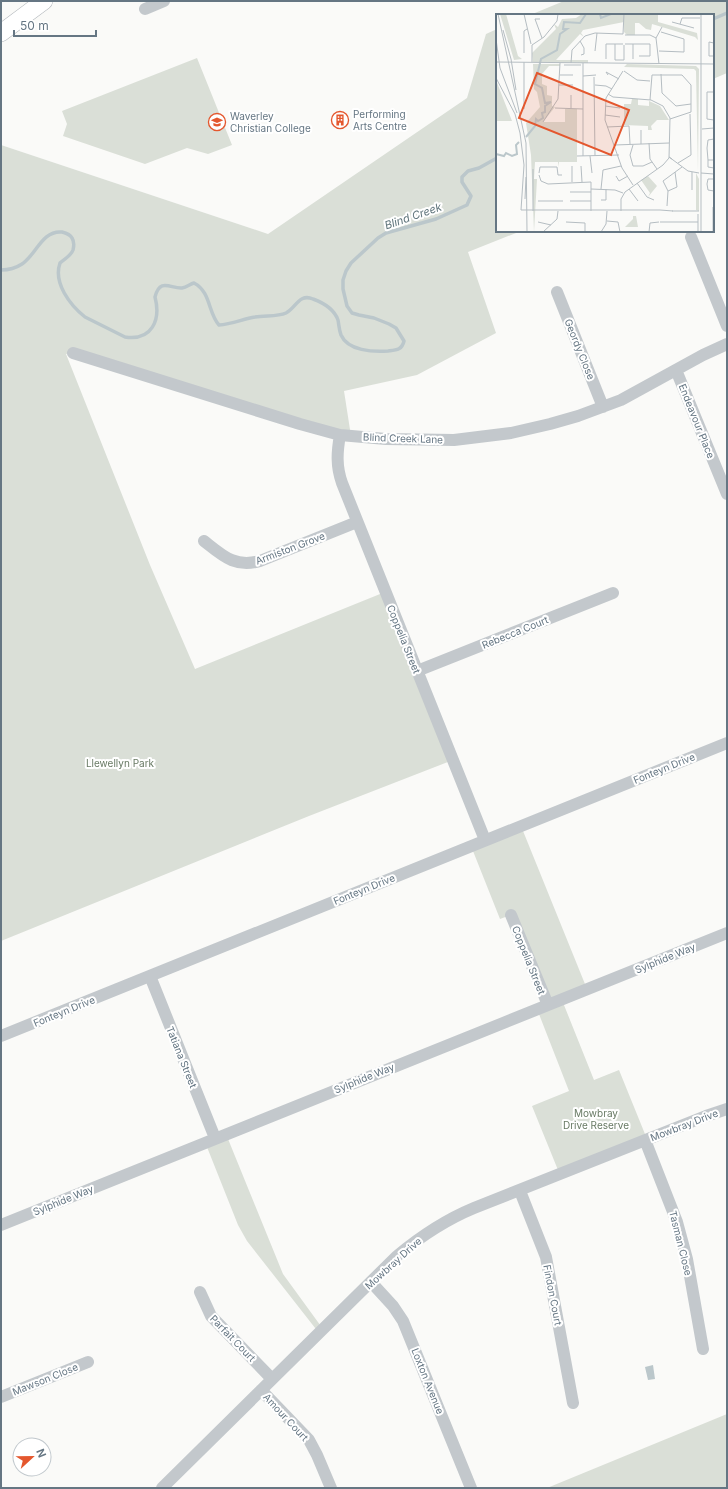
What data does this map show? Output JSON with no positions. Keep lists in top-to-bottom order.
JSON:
{
  "streets": {
    "street": [
      "Geordy Close",
      "Endeavour Place",
      "Blind Creek Lane",
      "Armiston Grove",
      "Rebecca Court",
      "Coppelia Street",
      "Fonteyn Drive",
      "Sylphide Way",
      "Tatiana Street",
      "Mowbray Drive",
      "Tasman Close",
      "Findon Court",
      "Parfait Court",
      "Mawson Close",
      "Loxton Avenue",
      "Amour Court"
    ]
  },
  "crossings": [
    ["Geordy Close", "Blind Creek Lane"],
    ["Endeavour Place", "Blind Creek Lane"],
    ["Blind Creek Lane", "Coppelia Street"],
    ["Armiston Grove", "Coppelia Street"],
    ["Rebecca Court", "Coppelia Street"],
    ["Coppelia Street", "Fonteyn Drive"],
    ["Coppelia Street", "Sylphide Way"],
    ["Fonteyn Drive", "Tatiana Street"],
    ["Sylphide Way", "Tatiana Street"],
    ["Mowbray Drive", "Tasman Close"],
    ["Mowbray Drive", "Findon Court"],
    ["Mowbray Drive", "Parfait Court"],
    ["Mowbray Drive", "Loxton Avenue"],
    ["Mowbray Drive", "Amour Court"]
  ],
  "water": ["Blind Creek"],
  "parks": ["Llewellyn Park", "Mowbray Drive Reserve"],
  "places": {
    "building": ["Performing Arts Centre"],
    "school or university": ["Waverley Christian College"]
  },
  "scale_bar": "50 m",
  "north": "right"
}
